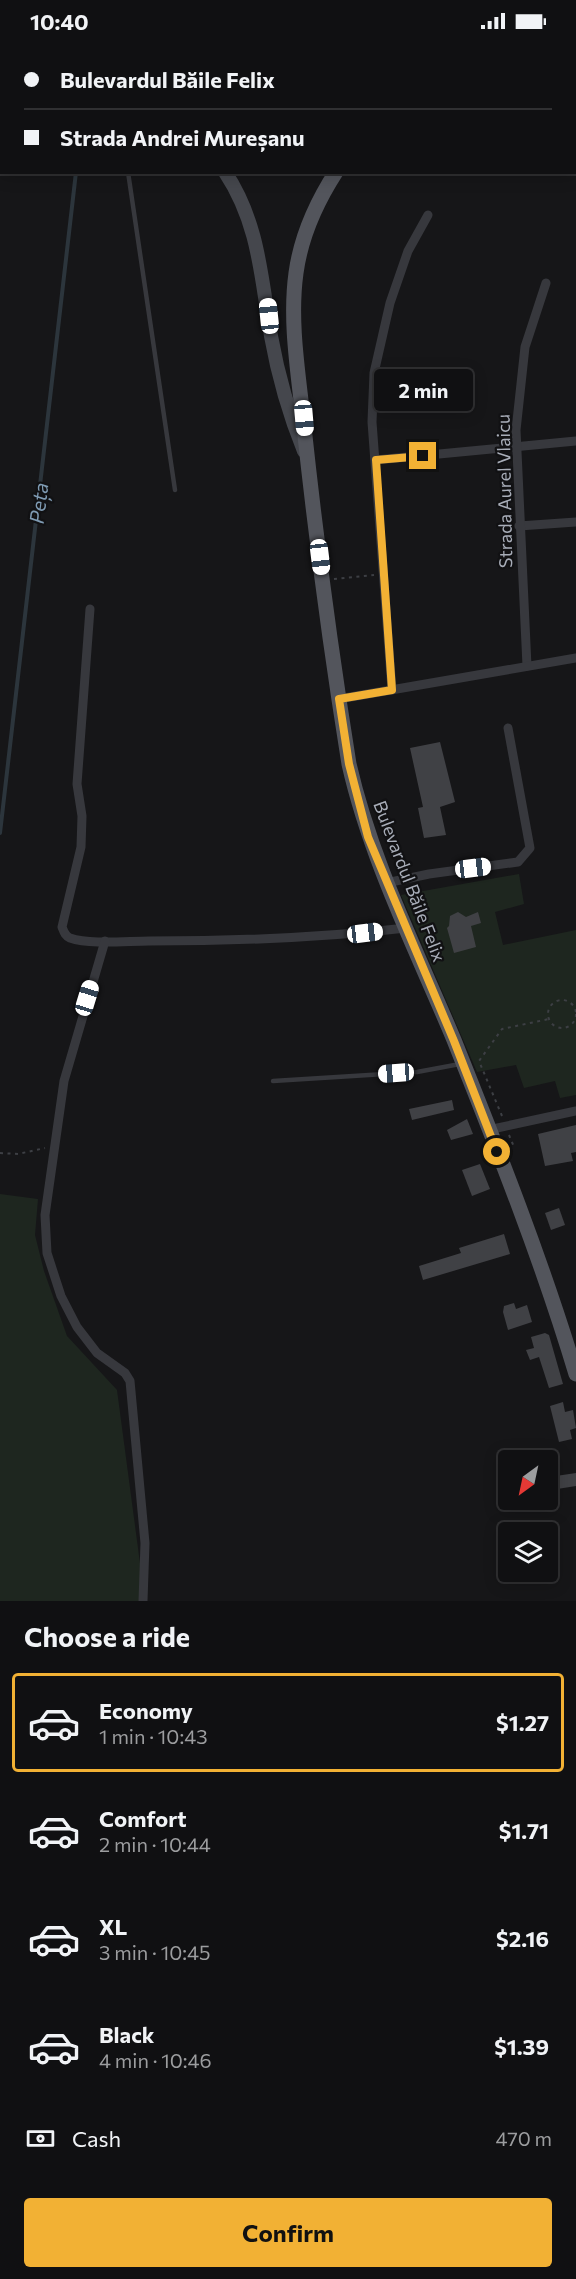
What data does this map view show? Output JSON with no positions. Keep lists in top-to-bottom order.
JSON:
{
  "streets": {
    "main road": ["Bulevardul Băile Felix"],
    "street": ["Strada Aurel Vlaicu"]
  },
  "water": ["Peța"],
  "north": "bottom left",
  "page": {
    "status": "10:40",
    "banner": ["Bulevardul Băile Felix", "Strada Andrei Mureșanu"],
    "bubble": "2 min",
    "heading": "Choose a ride",
    "list": [
      {
        "name": "Economy",
        "note": "1 min · 10:43",
        "value": "$1.27"
      },
      {
        "name": "Comfort",
        "note": "2 min · 10:44",
        "value": "$1.71"
      },
      {
        "name": "XL",
        "note": "3 min · 10:45",
        "value": "$2.16"
      },
      {
        "name": "Black",
        "note": "4 min · 10:46",
        "value": "$1.39"
      }
    ],
    "pay": ["Cash", "470 m"],
    "buttons": "Confirm"
  }
}
